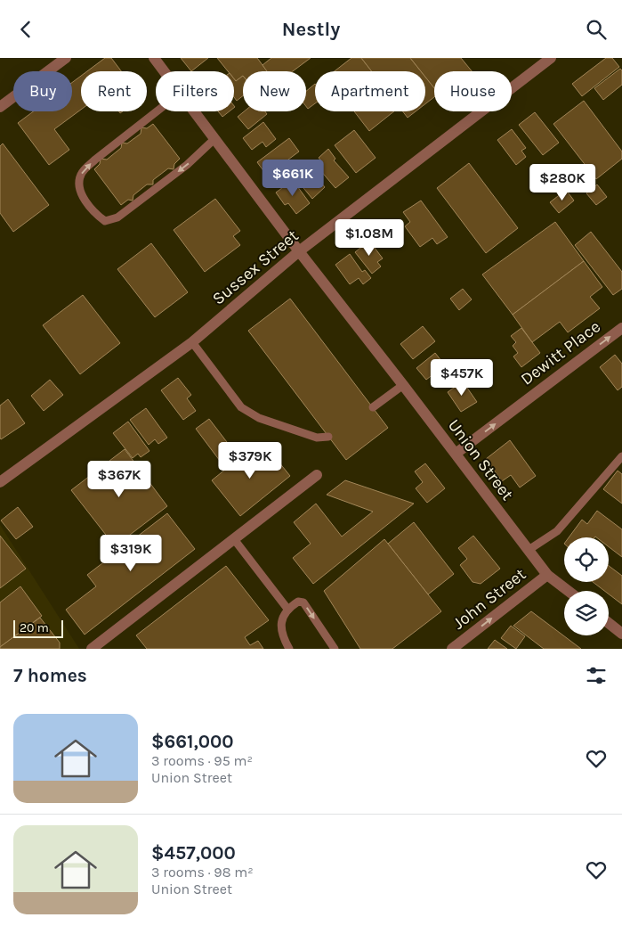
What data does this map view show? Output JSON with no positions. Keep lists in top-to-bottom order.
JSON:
{
  "streets": {
    "street": [
      "Sussex Street",
      "Dewitt Place",
      "Union Street",
      "John Street"
    ]
  },
  "crossings": [
    ["Sussex Street", "Union Street"],
    ["Dewitt Place", "Union Street"],
    ["Union Street", "John Street"]
  ],
  "one_way": ["Dewitt Place", "John Street"],
  "scale_bar": "20 m",
  "page": {
    "header": "Nestly",
    "chip": [
      "Buy",
      "Rent",
      "Filters",
      "New",
      "Apartment",
      "House"
    ],
    "price": [
      "$661K",
      "$280K",
      "$1.08M",
      "$457K",
      "$379K",
      "$367K",
      "$319K"
    ],
    "scale": "20 m",
    "heading": "7 homes",
    "list": [
      {
        "name": "$661,000",
        "note": "3 rooms · 95 m² · Union Street"
      },
      {
        "name": "$457,000",
        "note": "3 rooms · 98 m² · Union Street"
      }
    ]
  }
}
